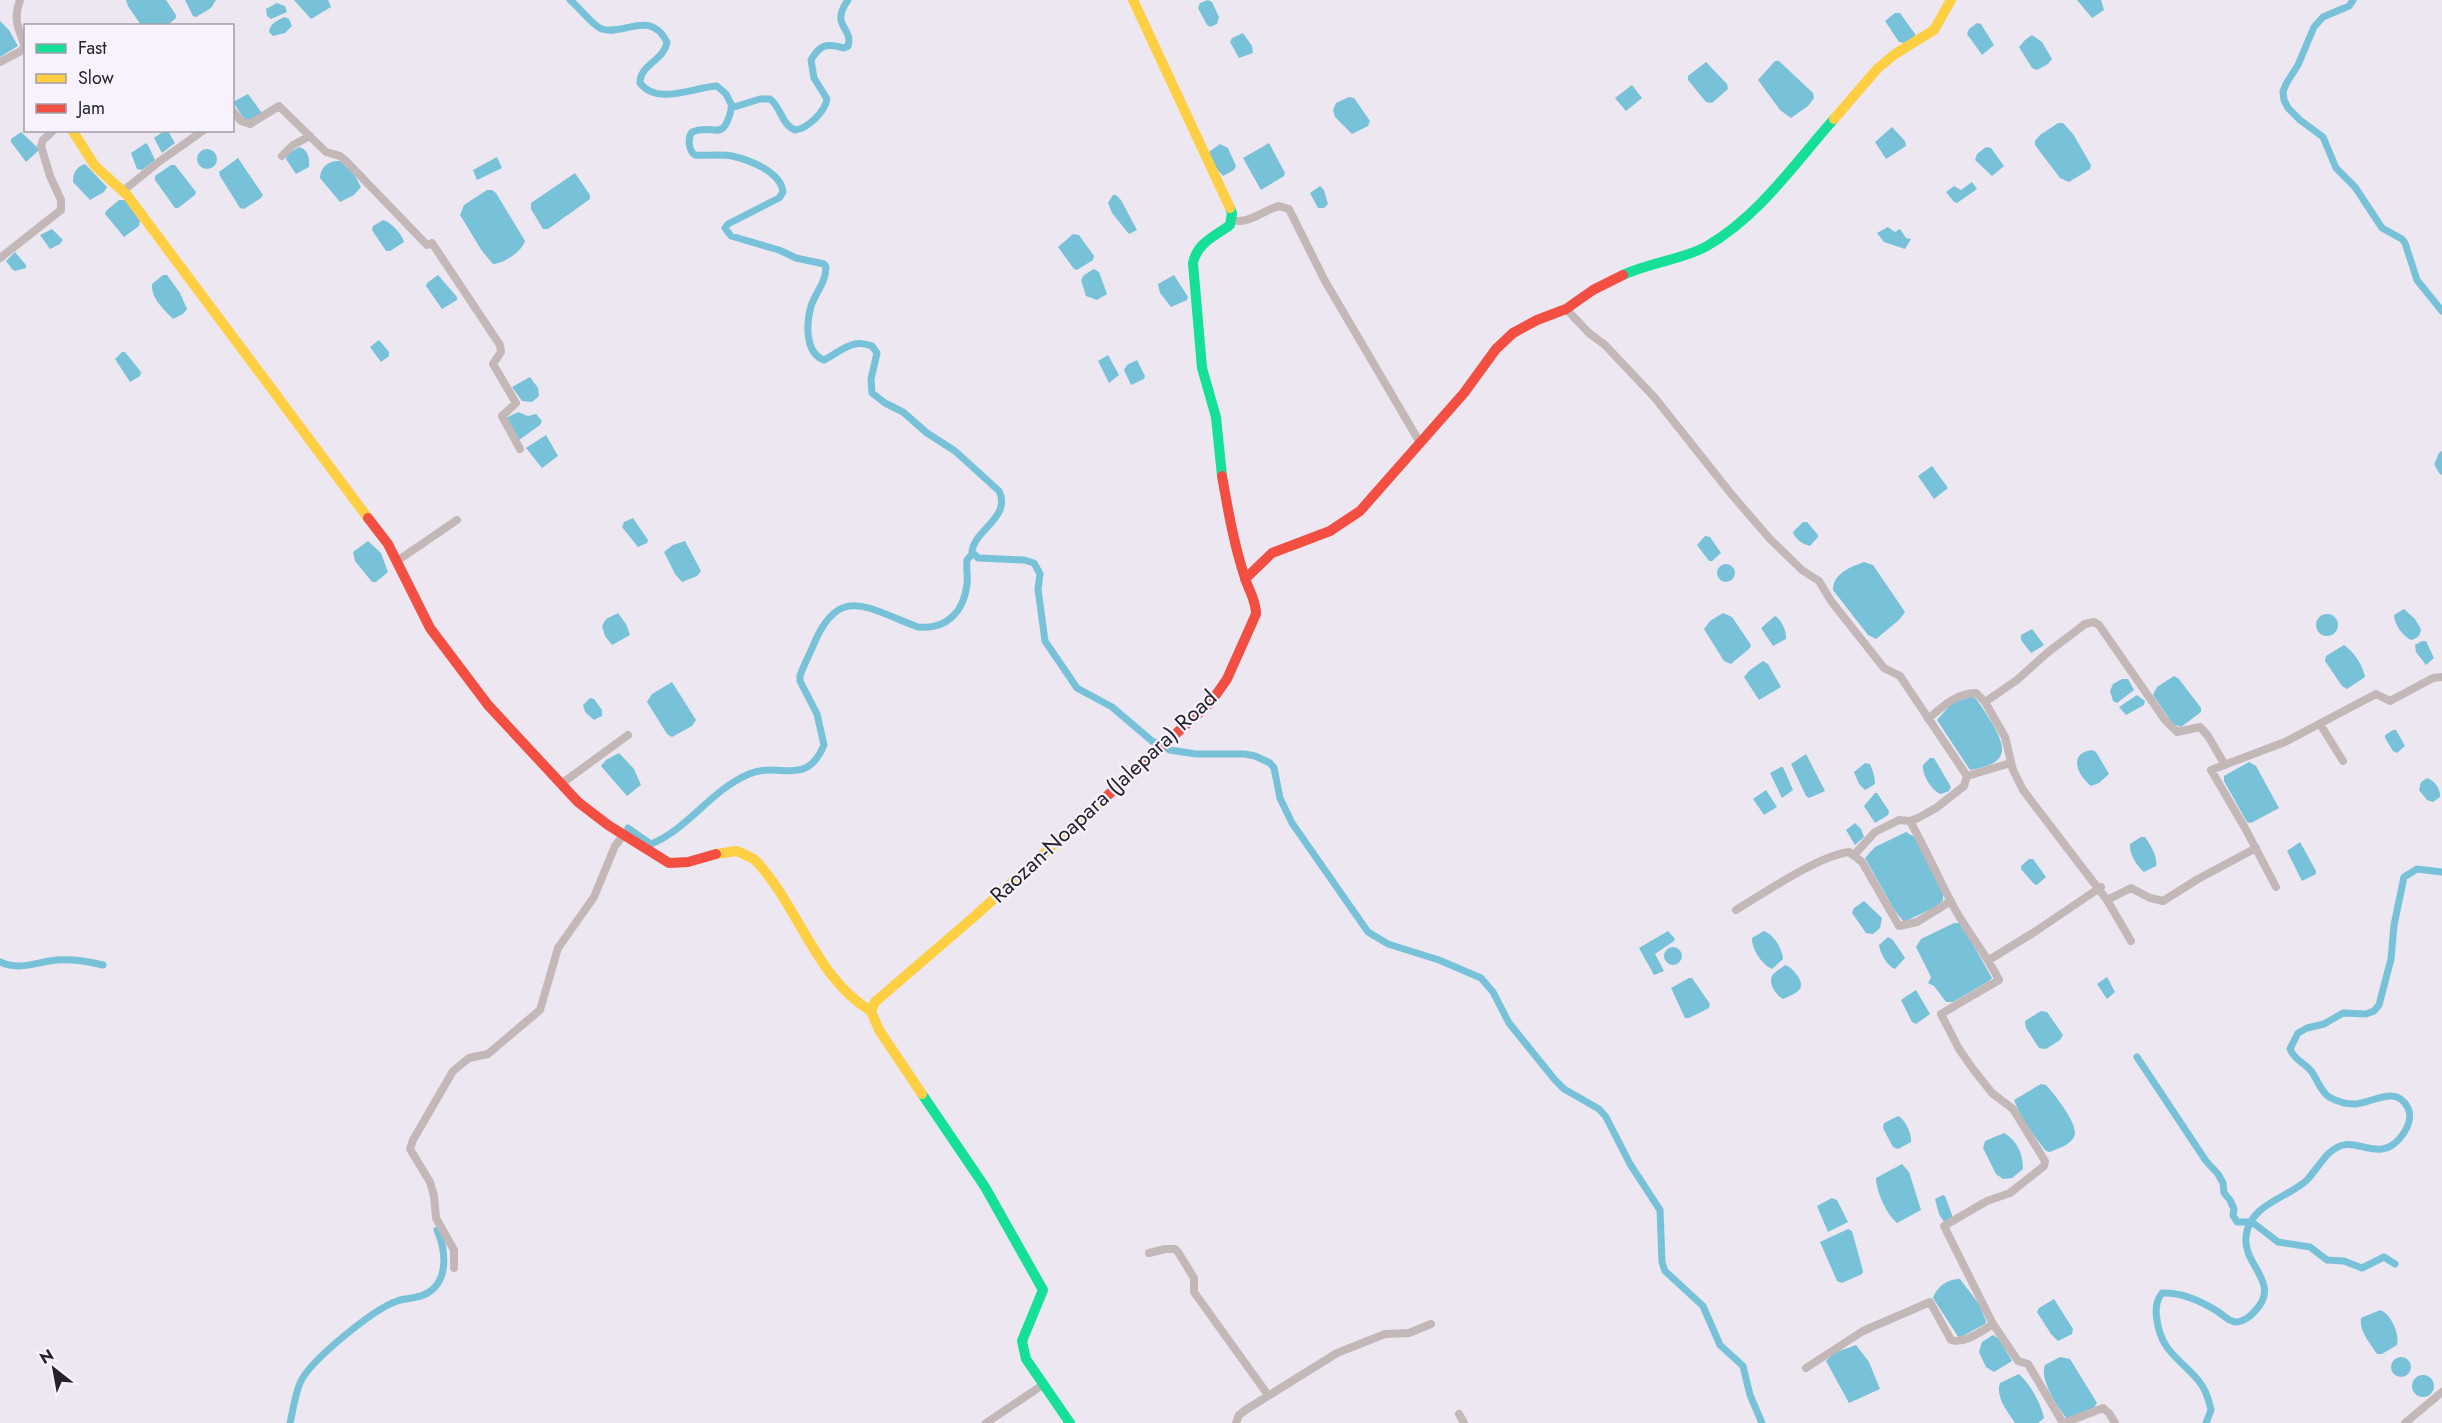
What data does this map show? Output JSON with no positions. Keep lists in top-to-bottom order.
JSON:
{
  "streets": {
    "street": ["Raozan-Noapara (Jalepara) Road"]
  },
  "legend": ["Fast", "Slow", "Jam"],
  "north": "top left"
}
